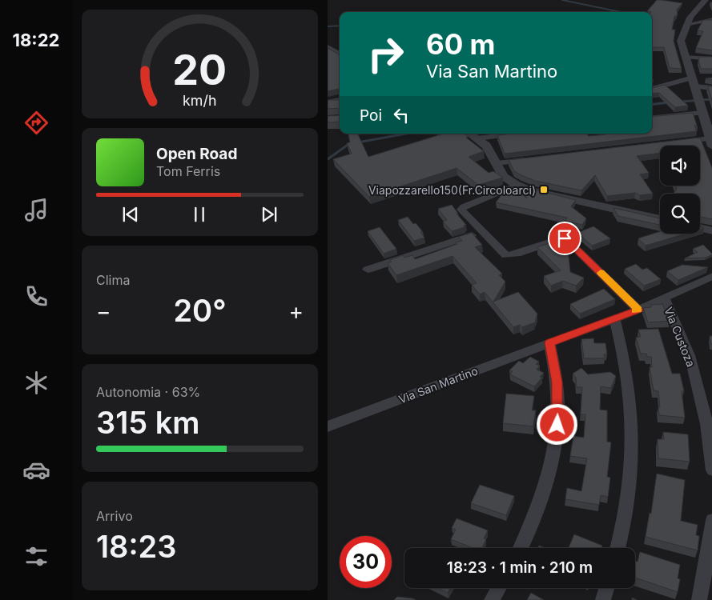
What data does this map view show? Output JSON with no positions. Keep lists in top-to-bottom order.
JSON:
{
  "streets": {
    "street": ["Via Custoza", "Via San Martino"]
  },
  "crossings": [
    ["Via Custoza", "Via San Martino"]
  ],
  "places": {
    "transit": ["Viapozzarello150(Fr.Circoloarci)"]
  },
  "page": {
    "tabs": "18:22",
    "turn": ["60 m", "Via San Martino"],
    "then": "Poi",
    "song": ["Open Road", "Tom Ferris"],
    "tile": [
      "Clima",
      ["Autonomia · 63%", "315 km"],
      ["Arrivo", "18:23"]
    ],
    "heat": ["−", "20°", "+"],
    "limit": "30",
    "trip": "18:23 · 1 min · 210 m",
    "gauge": ["20", "km/h"]
  }
}
